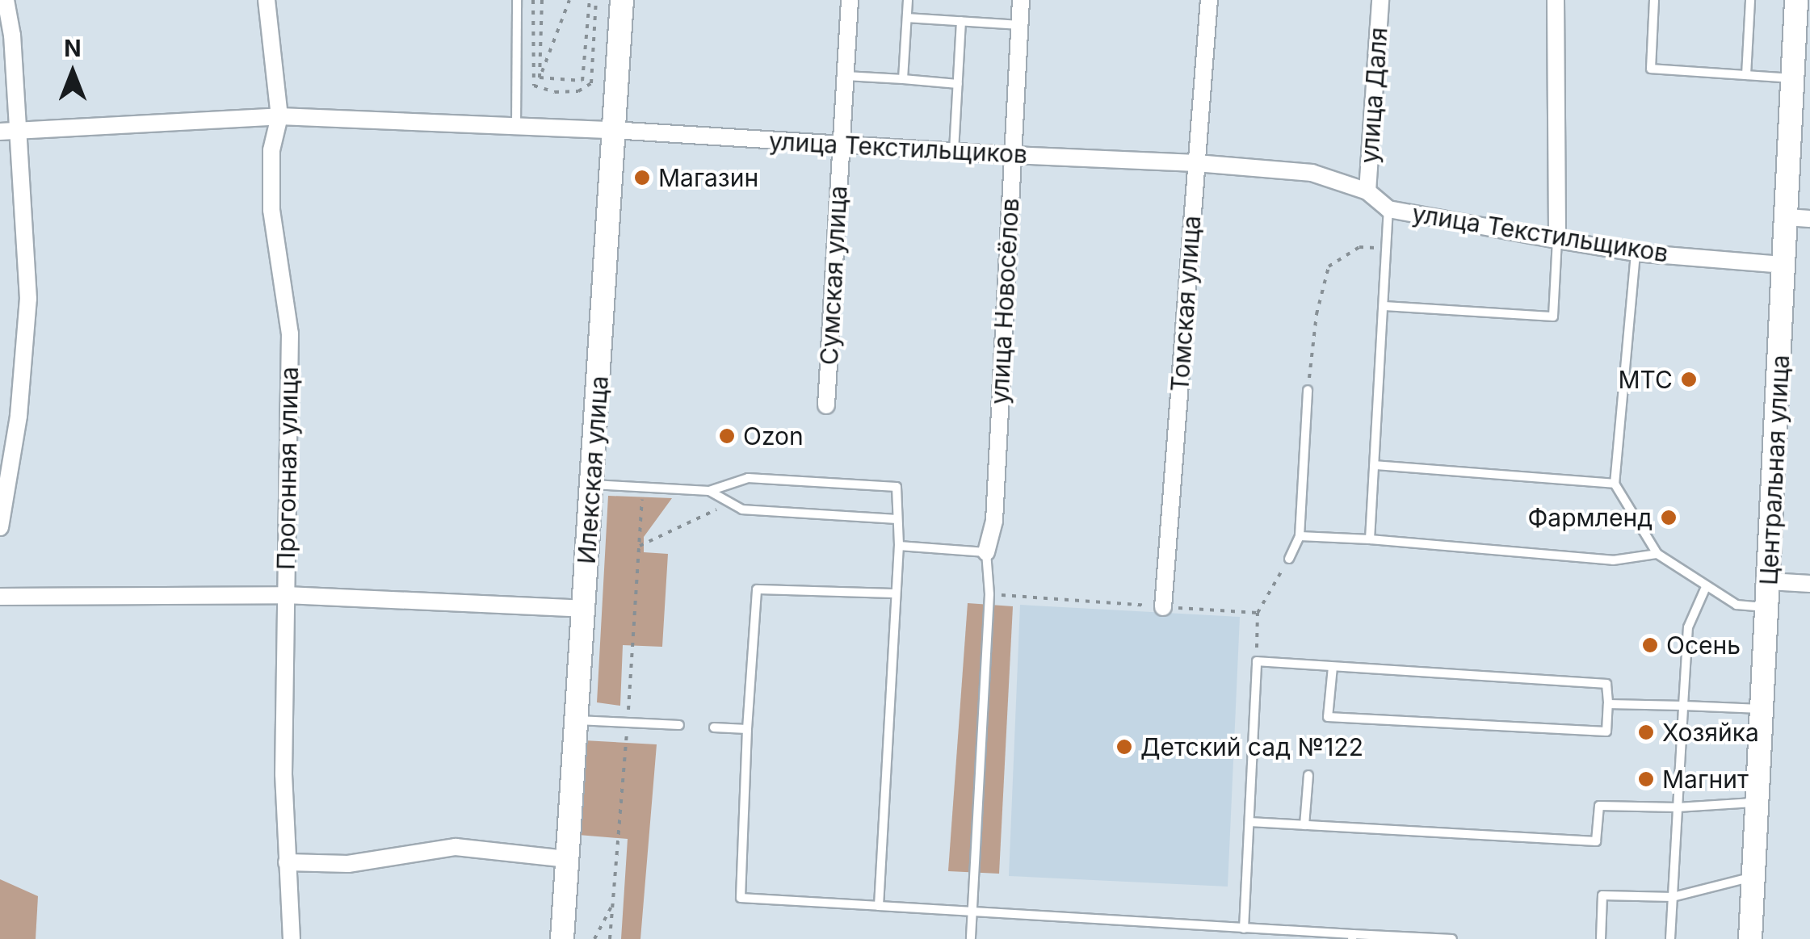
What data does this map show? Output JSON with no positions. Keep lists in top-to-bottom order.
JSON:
{
  "streets": {
    "street": [
      "улица Даля",
      "улица Текстильщиков",
      "Сумская улица",
      "улица Новосёлов",
      "Томская улица",
      "Прогонная улица",
      "Илекская улица",
      "Центральная улица"
    ]
  },
  "crossings": [
    ["улица Даля", "улица Текстильщиков"],
    ["улица Текстильщиков", "Сумская улица"],
    ["улица Текстильщиков", "улица Новосёлов"],
    ["улица Текстильщиков", "Томская улица"],
    ["улица Текстильщиков", "Прогонная улица"],
    ["улица Текстильщиков", "Илекская улица"],
    ["улица Текстильщиков", "Центральная улица"]
  ],
  "places": [
    "Магазин",
    "МТС",
    "Ozon",
    "Фармленд",
    "Осень",
    "Хозяйка",
    "Детский сад №122",
    "Магнит"
  ],
  "north": "top"
}
